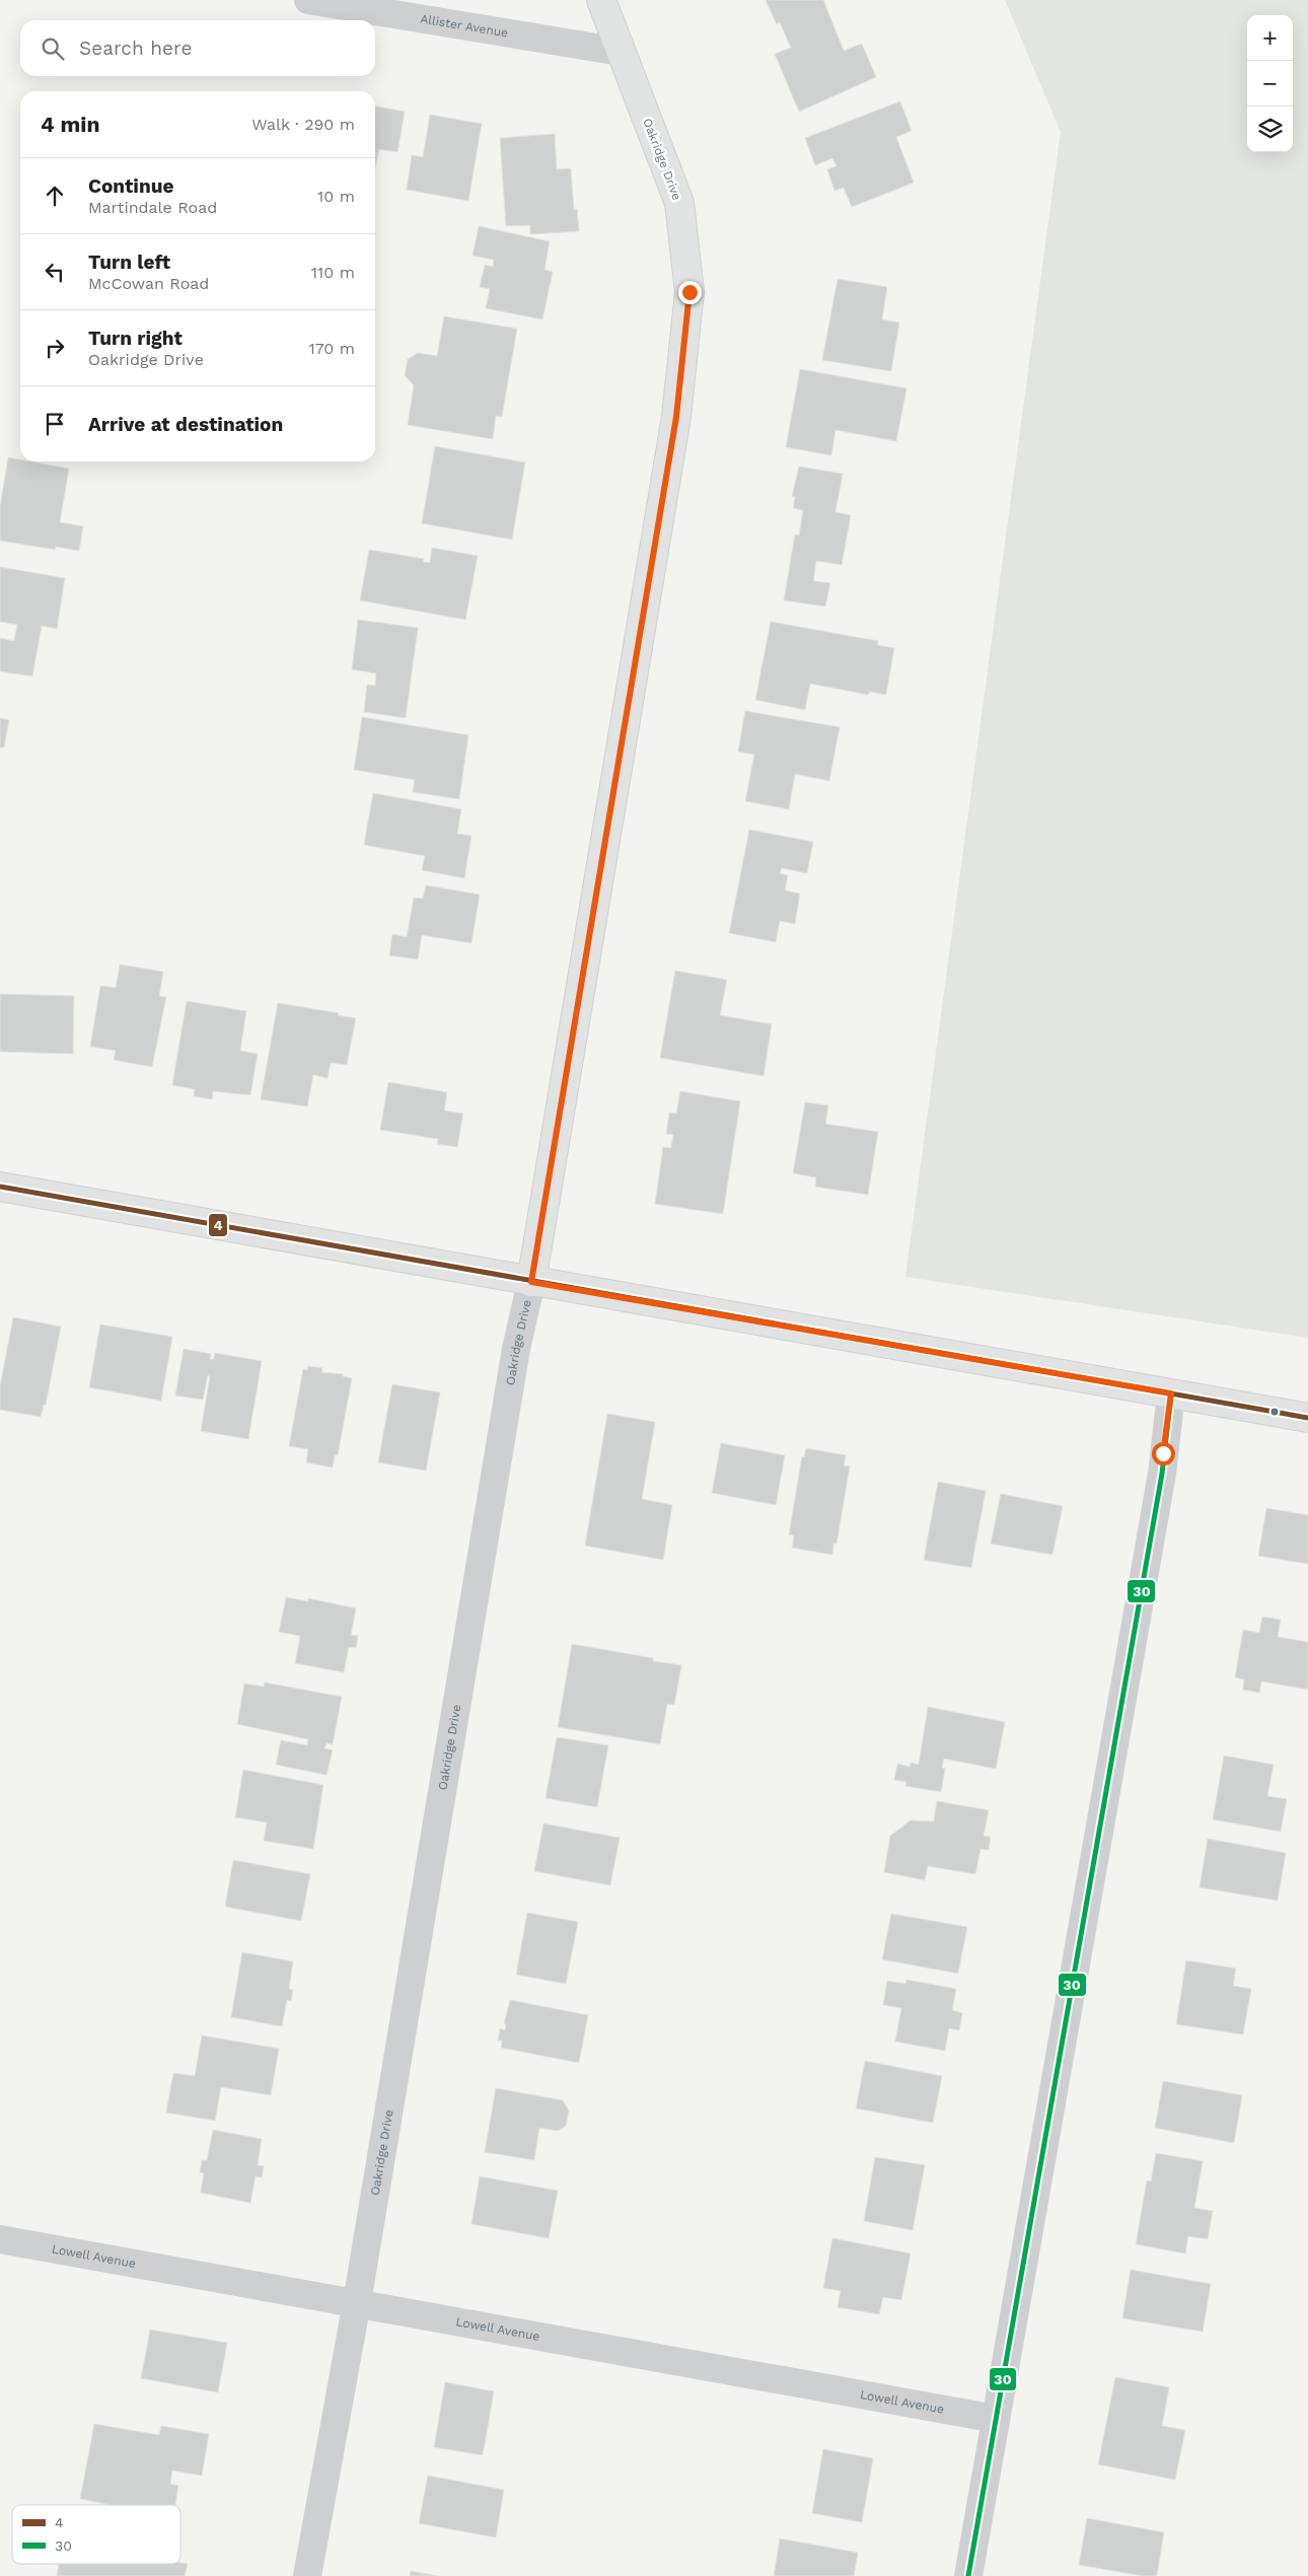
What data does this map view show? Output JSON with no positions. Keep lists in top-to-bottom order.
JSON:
{
  "streets": {
    "street": ["Allister Avenue", "Oakridge Drive", "Lowell Avenue"]
  },
  "crossings": [
    ["Allister Avenue", "Oakridge Drive"],
    ["Oakridge Drive", "Lowell Avenue"]
  ],
  "lines": ["transit line 4", "transit line 30"],
  "legend": ["4", "30"],
  "page": {
    "map_buttons": ["+", "−"],
    "search": "Search here",
    "heading": ["4 min", "Walk · 290 m"],
    "list": [
      ["Continue", "Martindale Road", "10 m"],
      ["Turn left", "McCowan Road", "110 m"],
      ["Turn right", "Oakridge Drive", "170 m"],
      "Arrive at destination"
    ]
  }
}
